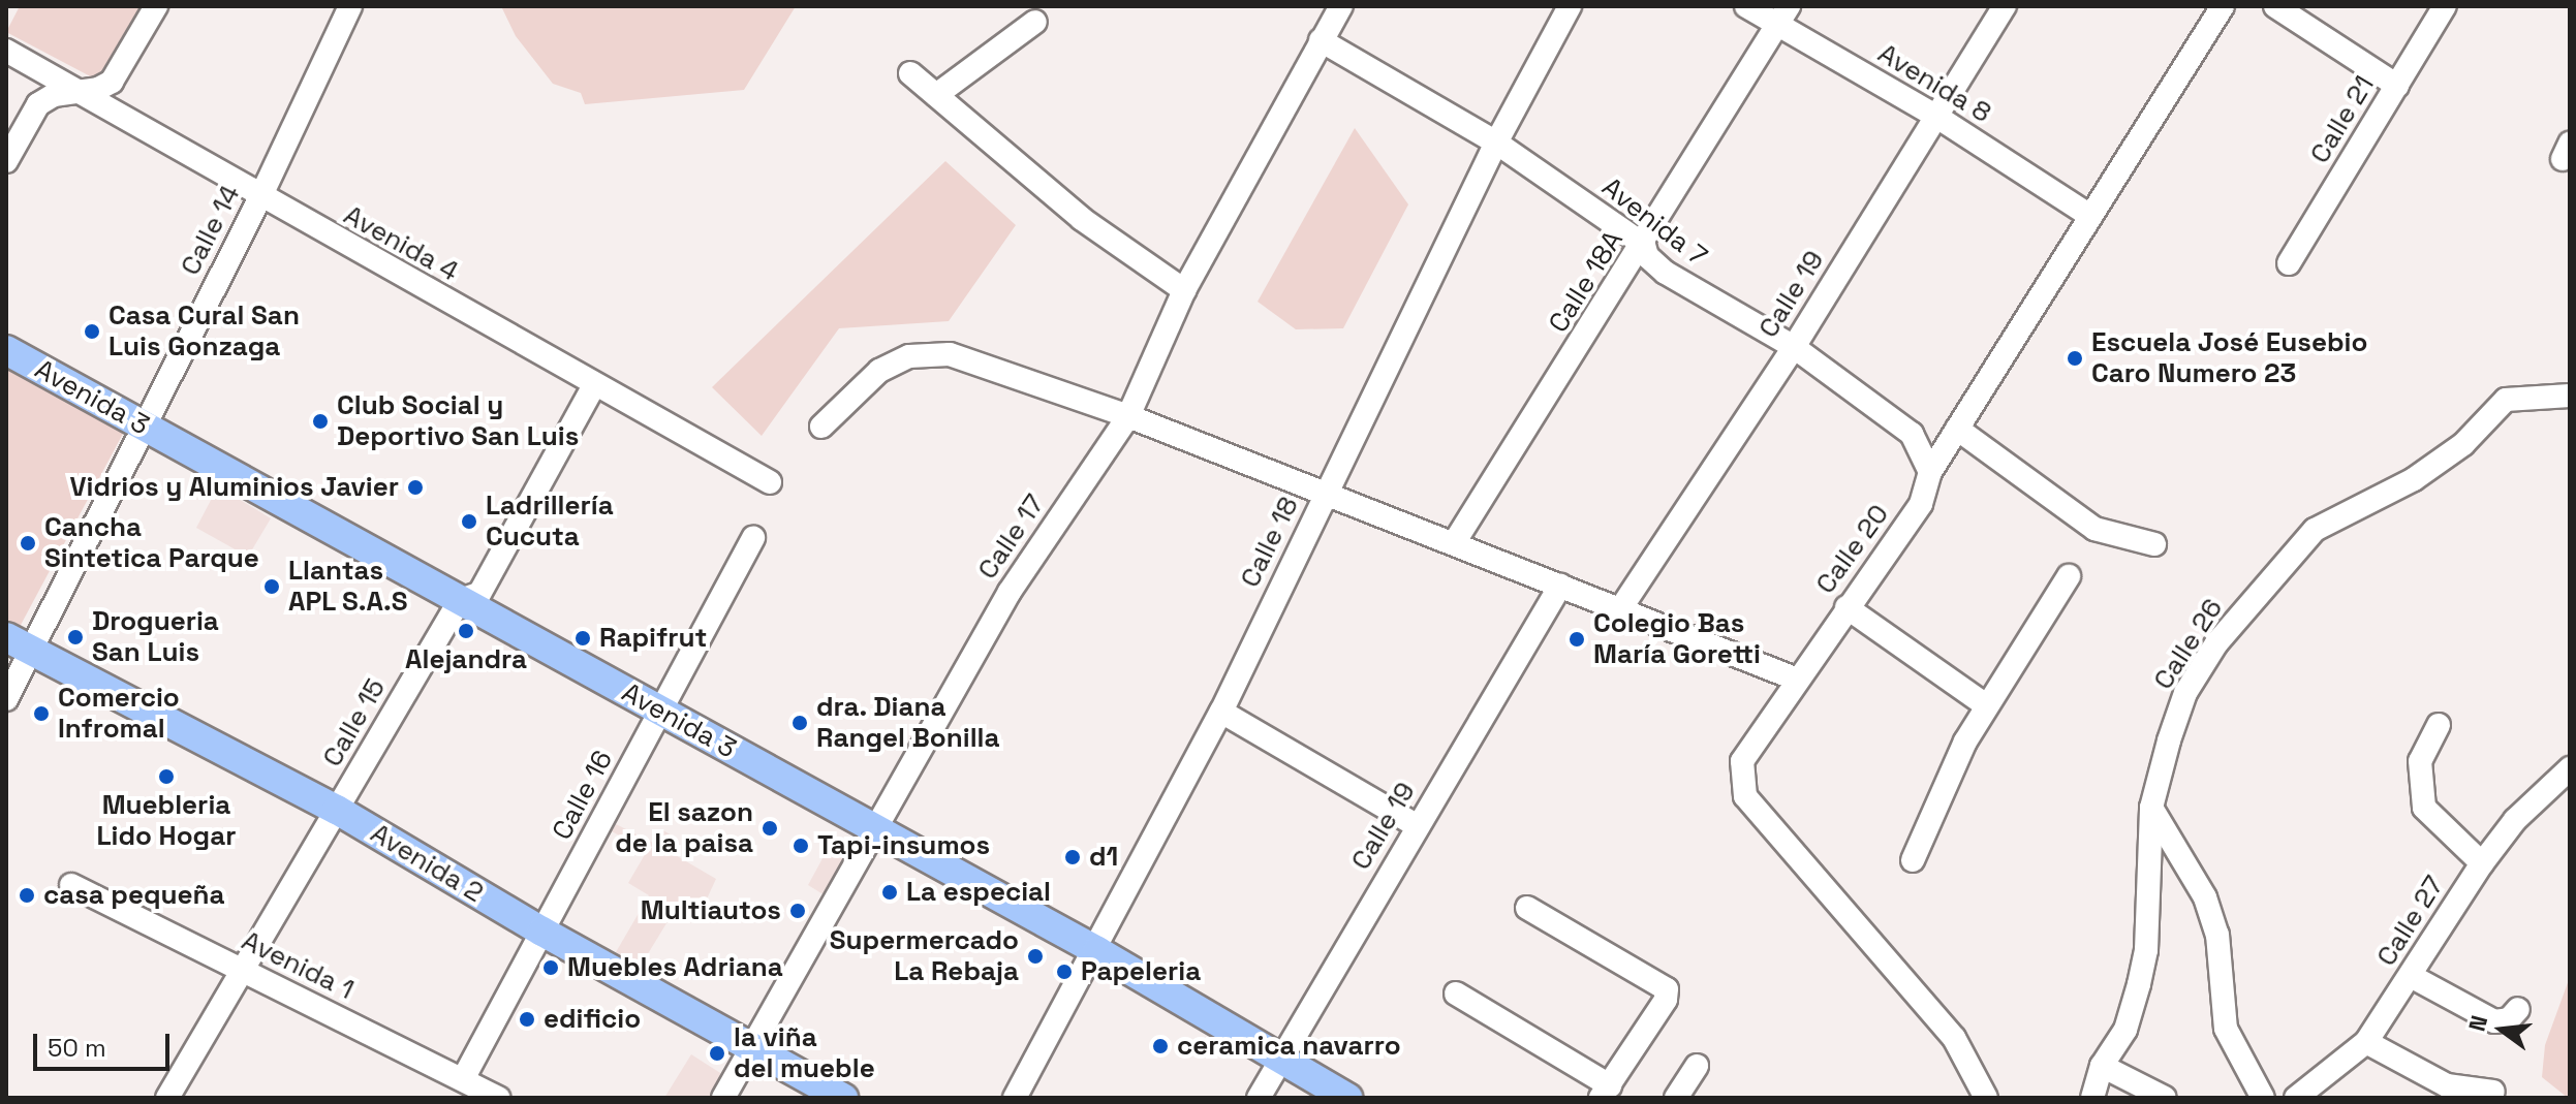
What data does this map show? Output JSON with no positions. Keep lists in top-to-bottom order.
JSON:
{
  "streets": {
    "main road": ["Avenida 3", "Avenida 2"],
    "street": [
      "Avenida 8",
      "Calle 21",
      "Avenida 7",
      "Calle 14",
      "Avenida 4",
      "Calle 18A",
      "Calle 19",
      "Calle 17",
      "Calle 18",
      "Calle 20",
      "Calle 26",
      "Calle 15",
      "Calle 16",
      "Calle 27",
      "Avenida 1"
    ]
  },
  "crossings": [
    ["Avenida 8", "Calle 18A"],
    ["Avenida 8", "Calle 19"],
    ["Avenida 8", "Calle 20"],
    ["Avenida 7", "Calle 18A"],
    ["Avenida 7", "Calle 19"],
    ["Avenida 7", "Calle 17"],
    ["Avenida 7", "Calle 18"],
    ["Avenida 7", "Calle 20"],
    ["Calle 14", "Avenida 4"],
    ["Calle 14", "Avenida 3"],
    ["Calle 14", "Avenida 2"],
    ["Avenida 4", "Calle 15"],
    ["Calle 19", "Avenida 3"],
    ["Avenida 3", "Calle 17"],
    ["Avenida 3", "Calle 18"],
    ["Avenida 3", "Calle 15"],
    ["Avenida 3", "Calle 16"],
    ["Calle 17", "Avenida 2"],
    ["Calle 15", "Avenida 2"],
    ["Calle 15", "Avenida 1"],
    ["Calle 16", "Avenida 2"],
    ["Calle 16", "Avenida 1"]
  ],
  "places": [
    "Casa Cural San Luis Gonzaga",
    "Escuela José Eusebio Caro Numero 23",
    "Club Social y Deportivo San Luis",
    "Vidrios y Aluminios Javier",
    "Ladrillería Cucuta",
    "Cancha Sintetica Parque",
    "Llantas APL S.A.S",
    "Alejandra",
    "Drogueria San Luis",
    "Rapifrut",
    "Colegio Bas María Goretti",
    "Comercio Infromal",
    "dra. Diana Rangel Bonilla",
    "Muebleria Lido Hogar",
    "El sazon de la paisa",
    "Tapi-insumos",
    "d1",
    "La especial",
    "casa pequeña",
    "Multiautos",
    "Supermercado La Rebaja",
    "Muebles Adriana",
    "Papeleria",
    "edificio",
    "ceramica navarro",
    "la viña del mueble"
  ],
  "scale_bar": "50 m",
  "north": "left"
}
